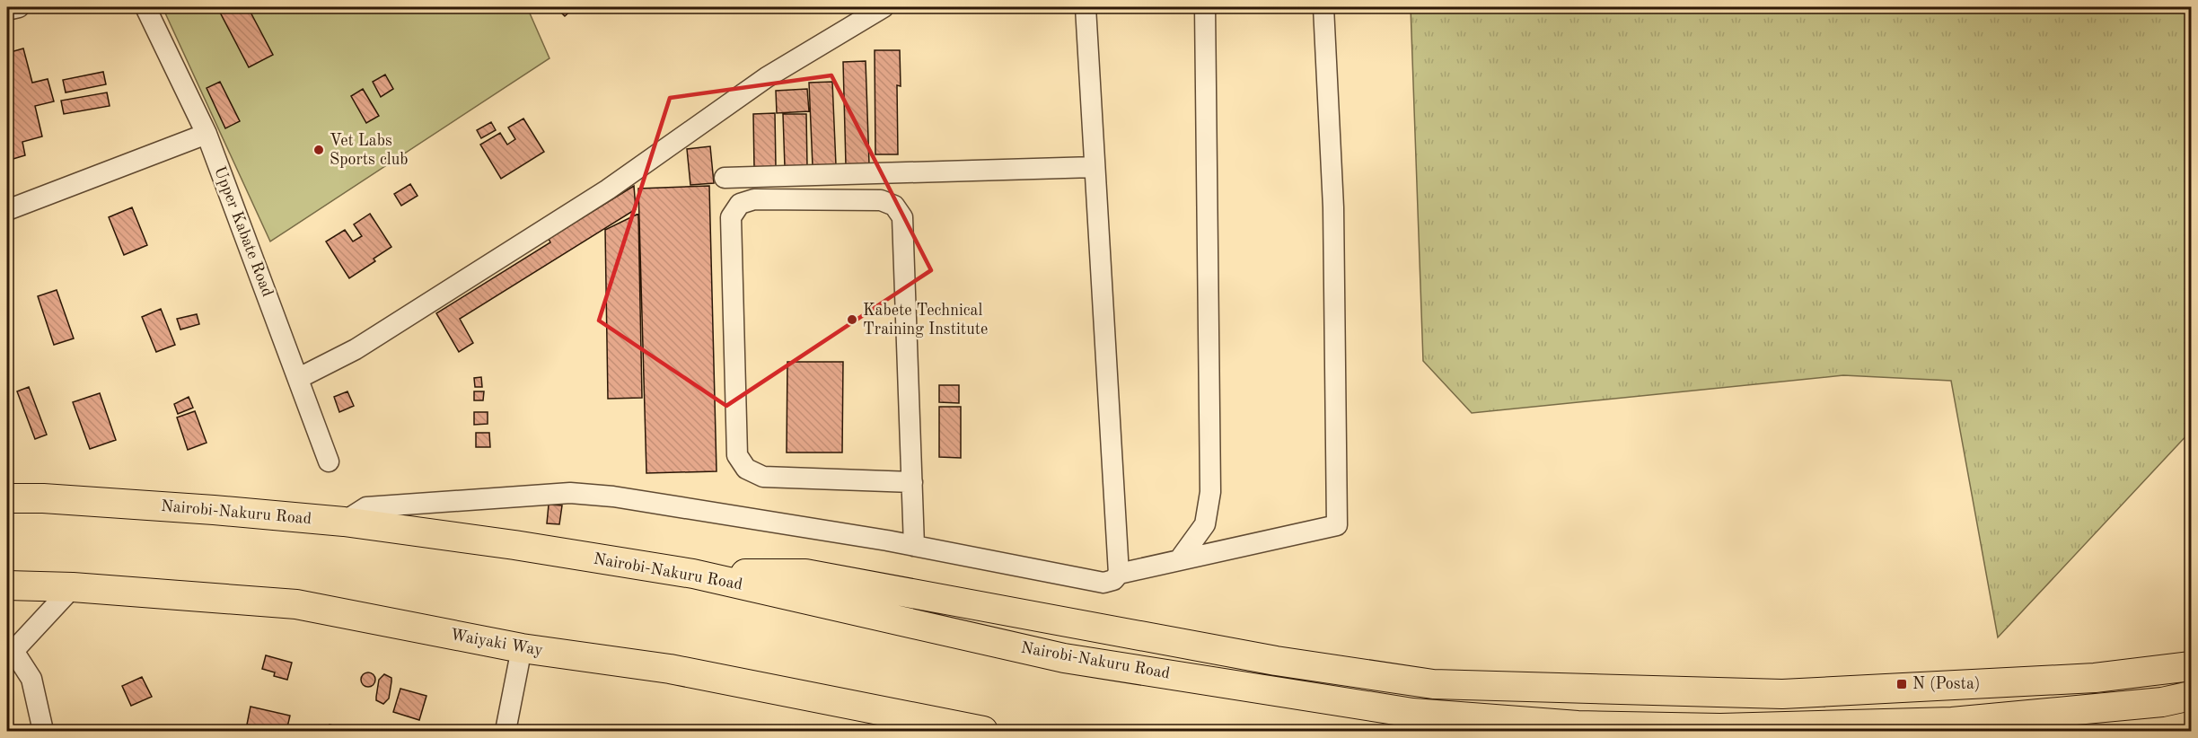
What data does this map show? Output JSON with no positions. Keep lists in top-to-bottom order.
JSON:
{
  "streets": {
    "highway": ["Nairobi-Nakuru Road", "Waiyaki Way"],
    "street": ["Upper Kabate Road"]
  },
  "places": {
    "other": ["Vet Labs Sports club", "Kabete Technical Training Institute"],
    "transit": ["N (Posta)"]
  }
}
